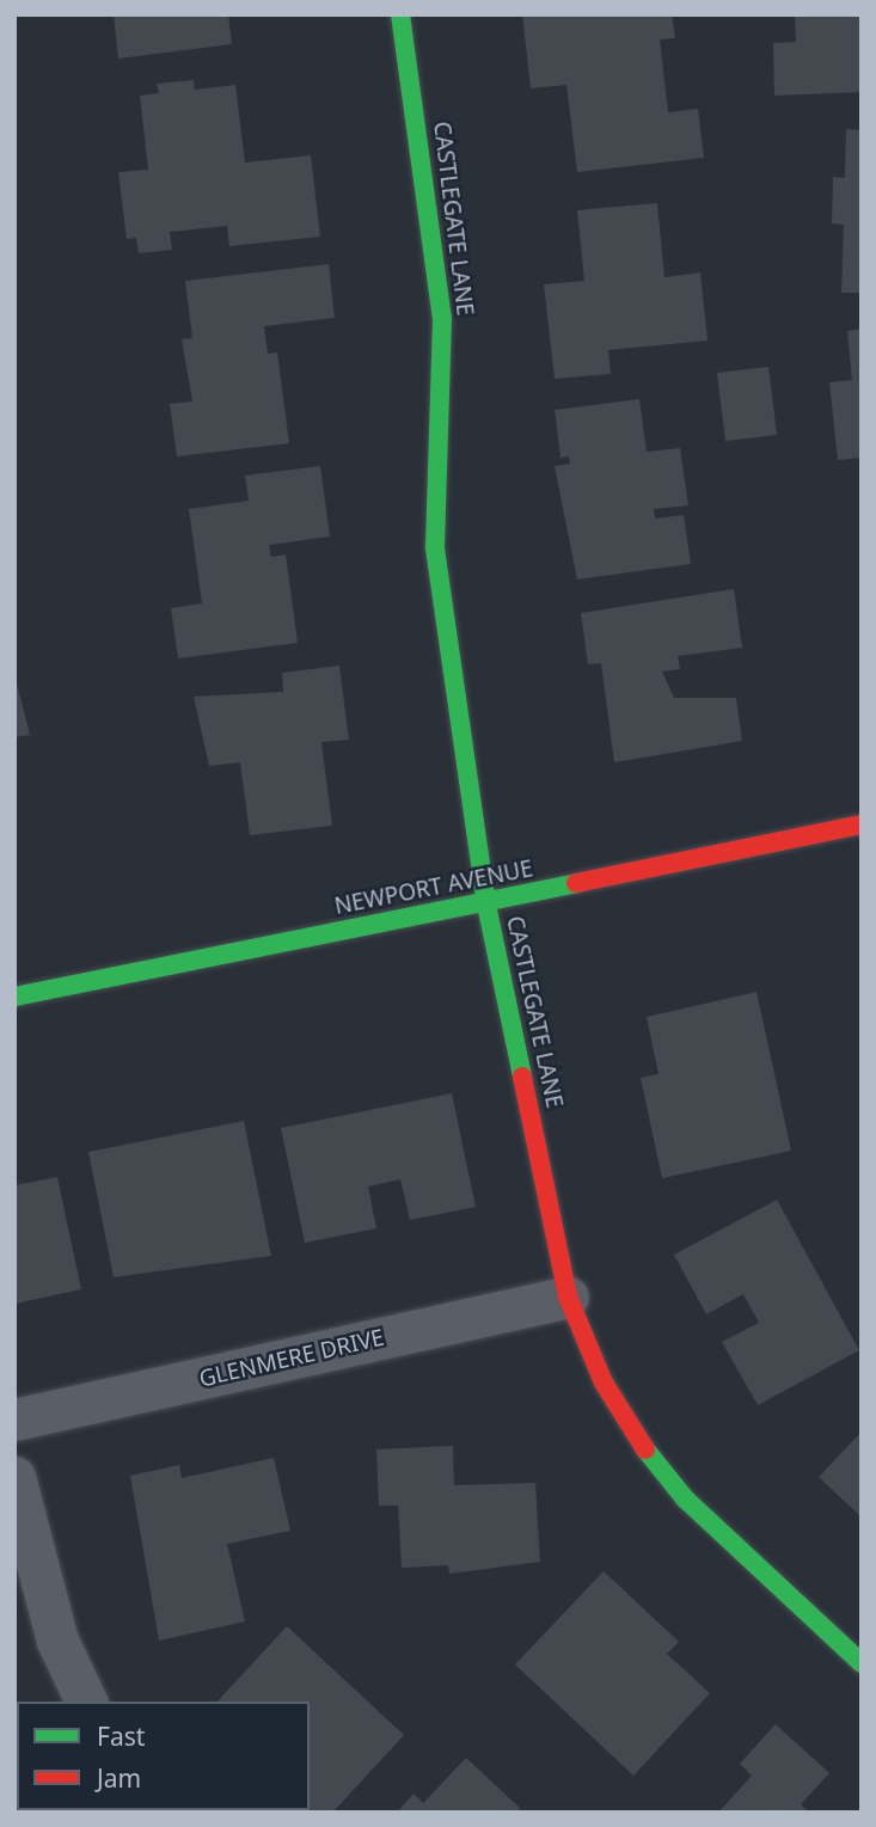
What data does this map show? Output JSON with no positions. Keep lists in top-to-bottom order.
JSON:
{
  "streets": {
    "street": ["CASTLEGATE LANE", "NEWPORT AVENUE", "GLENMERE DRIVE"]
  },
  "crossings": [
    ["CASTLEGATE LANE", "NEWPORT AVENUE"],
    ["CASTLEGATE LANE", "GLENMERE DRIVE"]
  ],
  "legend": ["Fast", "Jam"]
}
